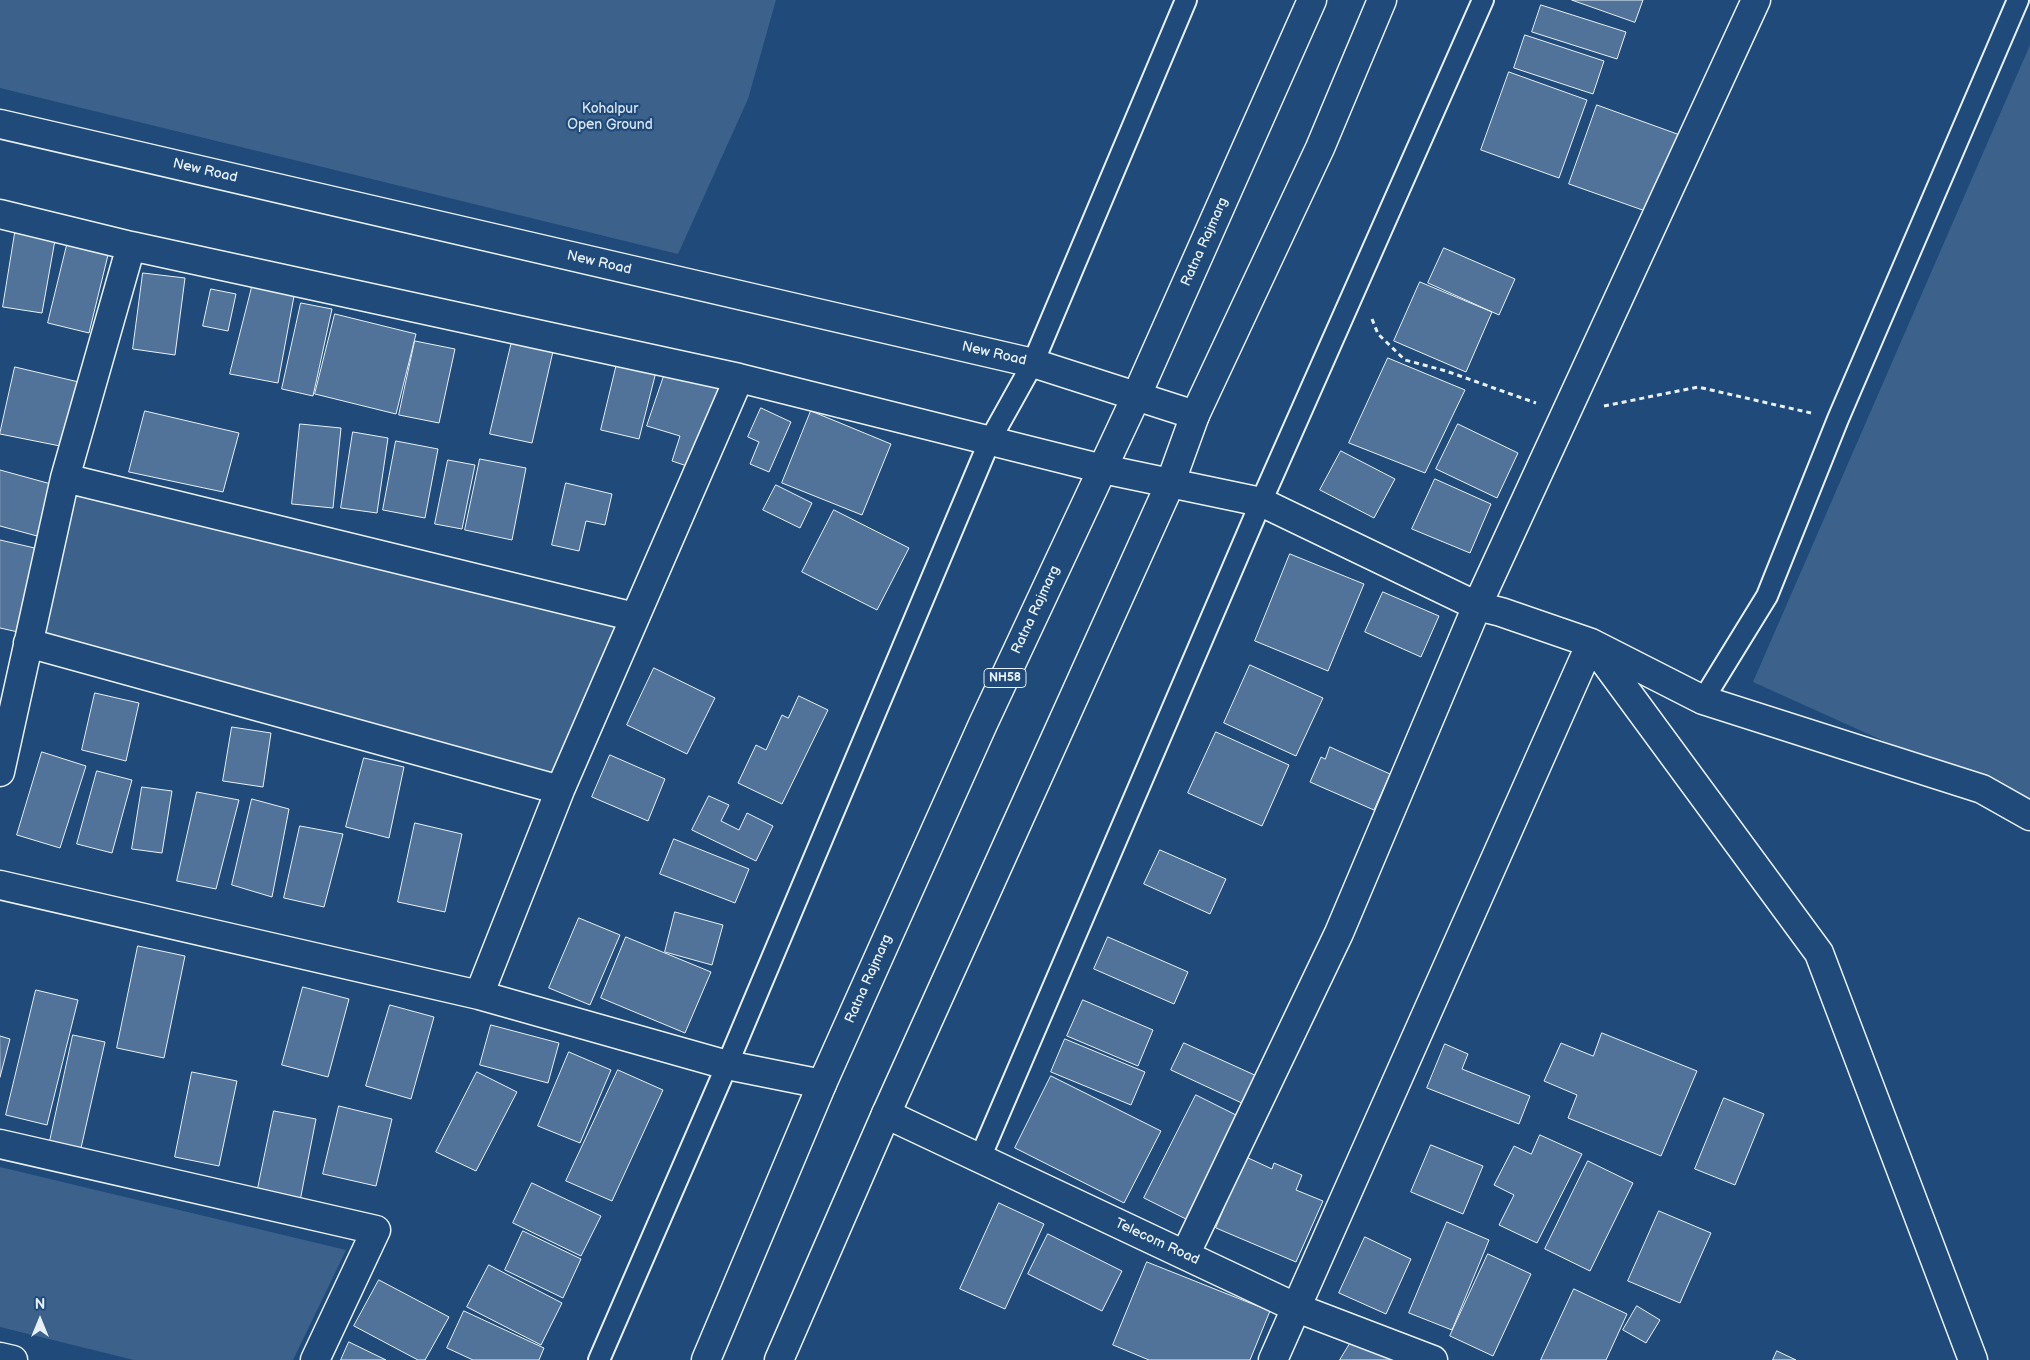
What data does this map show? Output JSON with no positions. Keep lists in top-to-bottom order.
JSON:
{
  "streets": {
    "main road": [
      "New Road",
      "Ratna Rajmarg",
      "NH58",
      "Telecom Road"
    ]
  },
  "crossings": [
    ["New Road", "Ratna Rajmarg"]
  ],
  "parks": ["Kohalpur Open Ground"],
  "north": "top"
}
